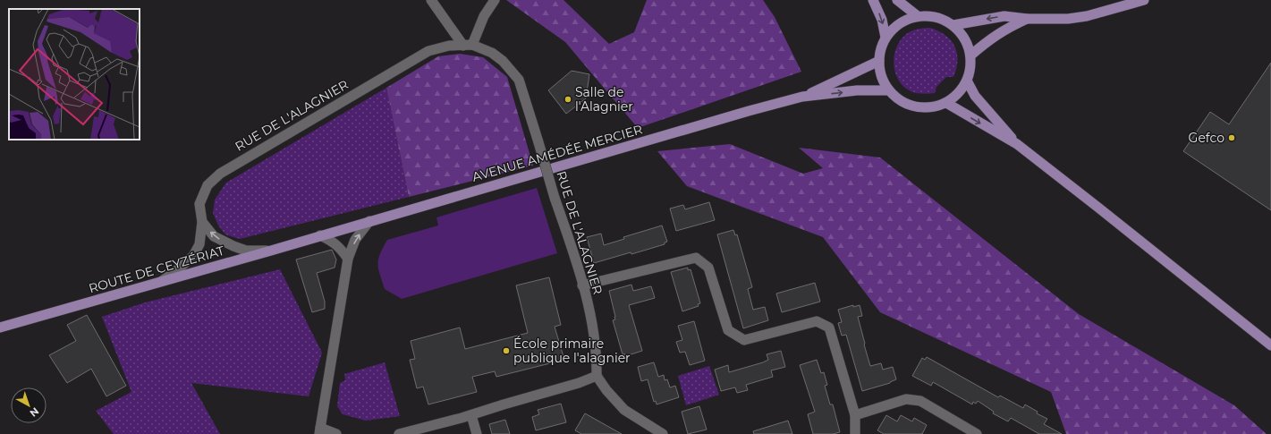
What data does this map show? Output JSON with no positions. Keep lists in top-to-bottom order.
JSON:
{
  "streets": {
    "main road": ["AVENUE AMÉDÉE MERCIER", "ROUTE DE CEYZÉRIAT"],
    "street": ["RUE DE L'ALAGNIER"]
  },
  "crossings": [
    ["RUE DE L'ALAGNIER", "ROUTE DE CEYZÉRIAT"],
    ["AVENUE AMÉDÉE MERCIER", "ROUTE DE CEYZÉRIAT"]
  ],
  "places": ["Salle de l'Alagnier", "Gefco", "École primaire publique l'alagnier"],
  "north": "bottom right"
}
